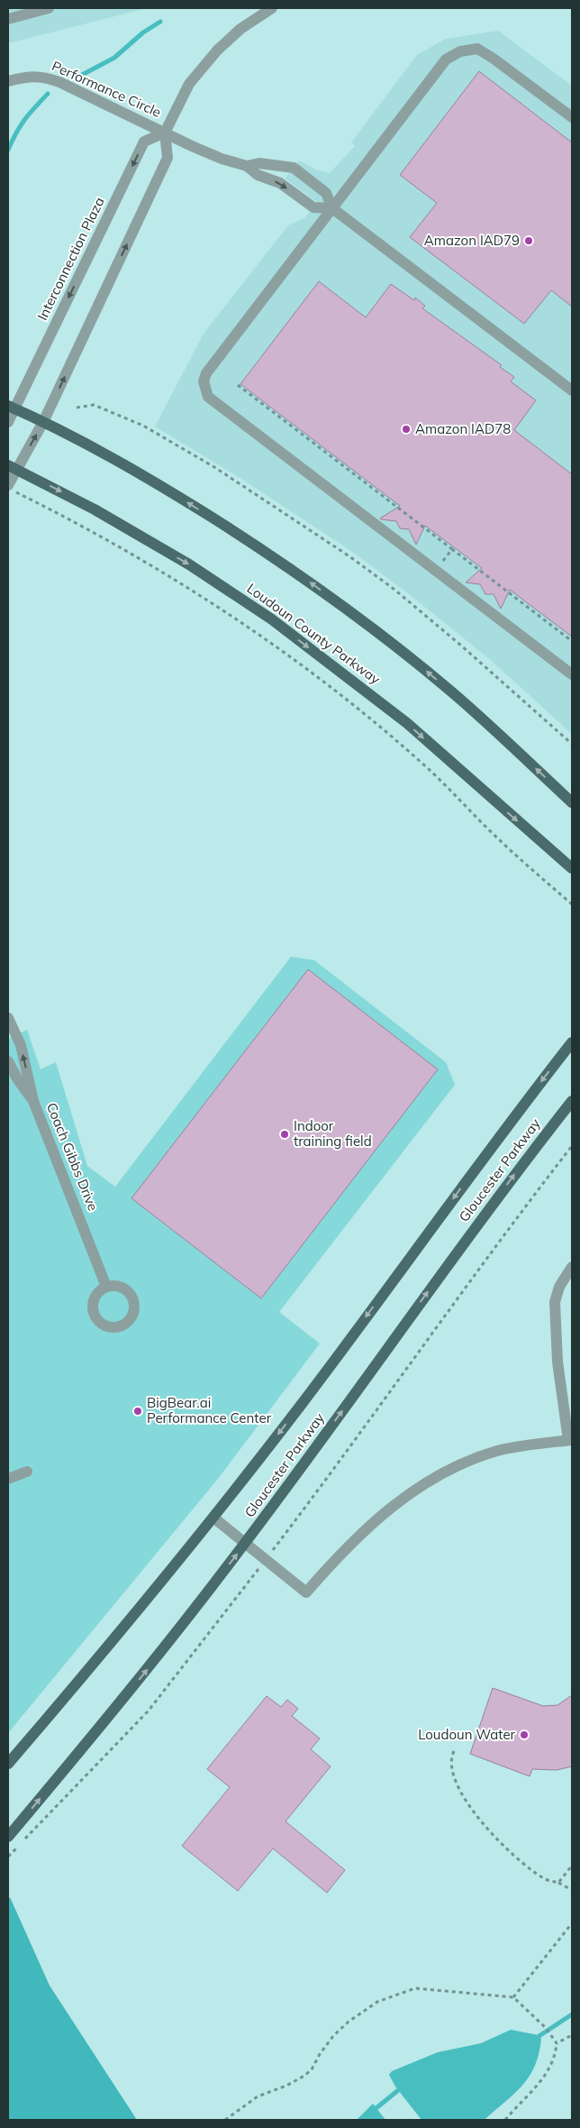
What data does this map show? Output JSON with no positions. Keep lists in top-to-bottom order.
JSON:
{
  "streets": {
    "main road": ["Loudoun County Parkway", "Gloucester Parkway"],
    "street": ["Performance Circle", "Interconnection Plaza", "Coach Gibbs Drive"]
  },
  "crossings": [
    ["Performance Circle", "Interconnection Plaza"]
  ],
  "places": [
    "Amazon IAD79",
    "Amazon IAD78",
    "Indoor training field",
    "BigBear.ai Performance Center",
    "Loudoun Water"
  ]
}
